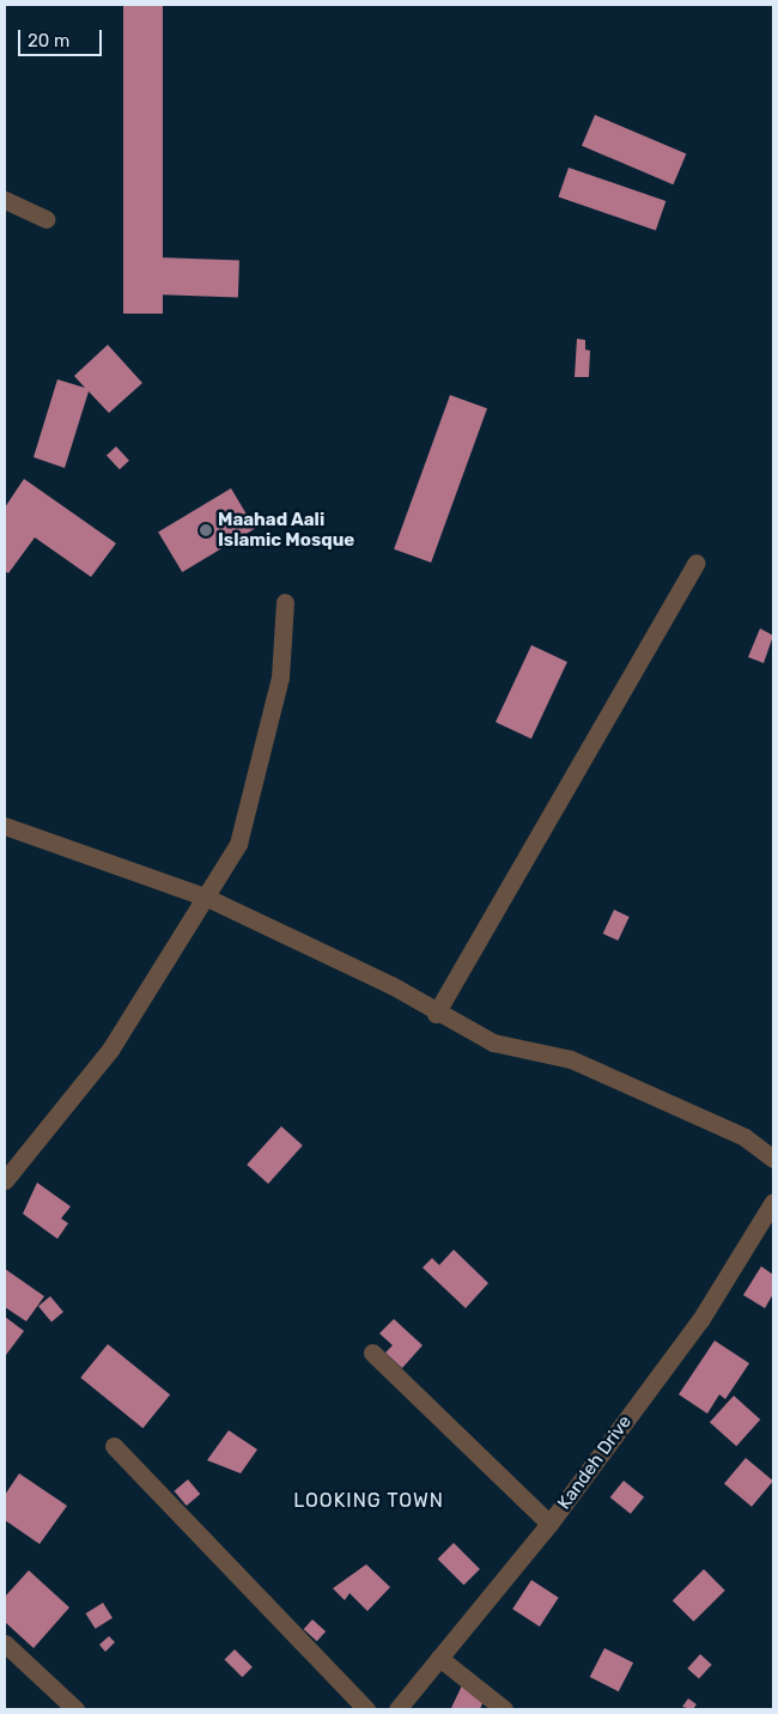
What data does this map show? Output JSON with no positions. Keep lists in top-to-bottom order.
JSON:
{
  "streets": {
    "street": ["Kandeh Drive"]
  },
  "districts": ["LOOKING TOWN"],
  "places": ["Maahad Aali Islamic Mosque"],
  "scale_bar": "20 m"
}
